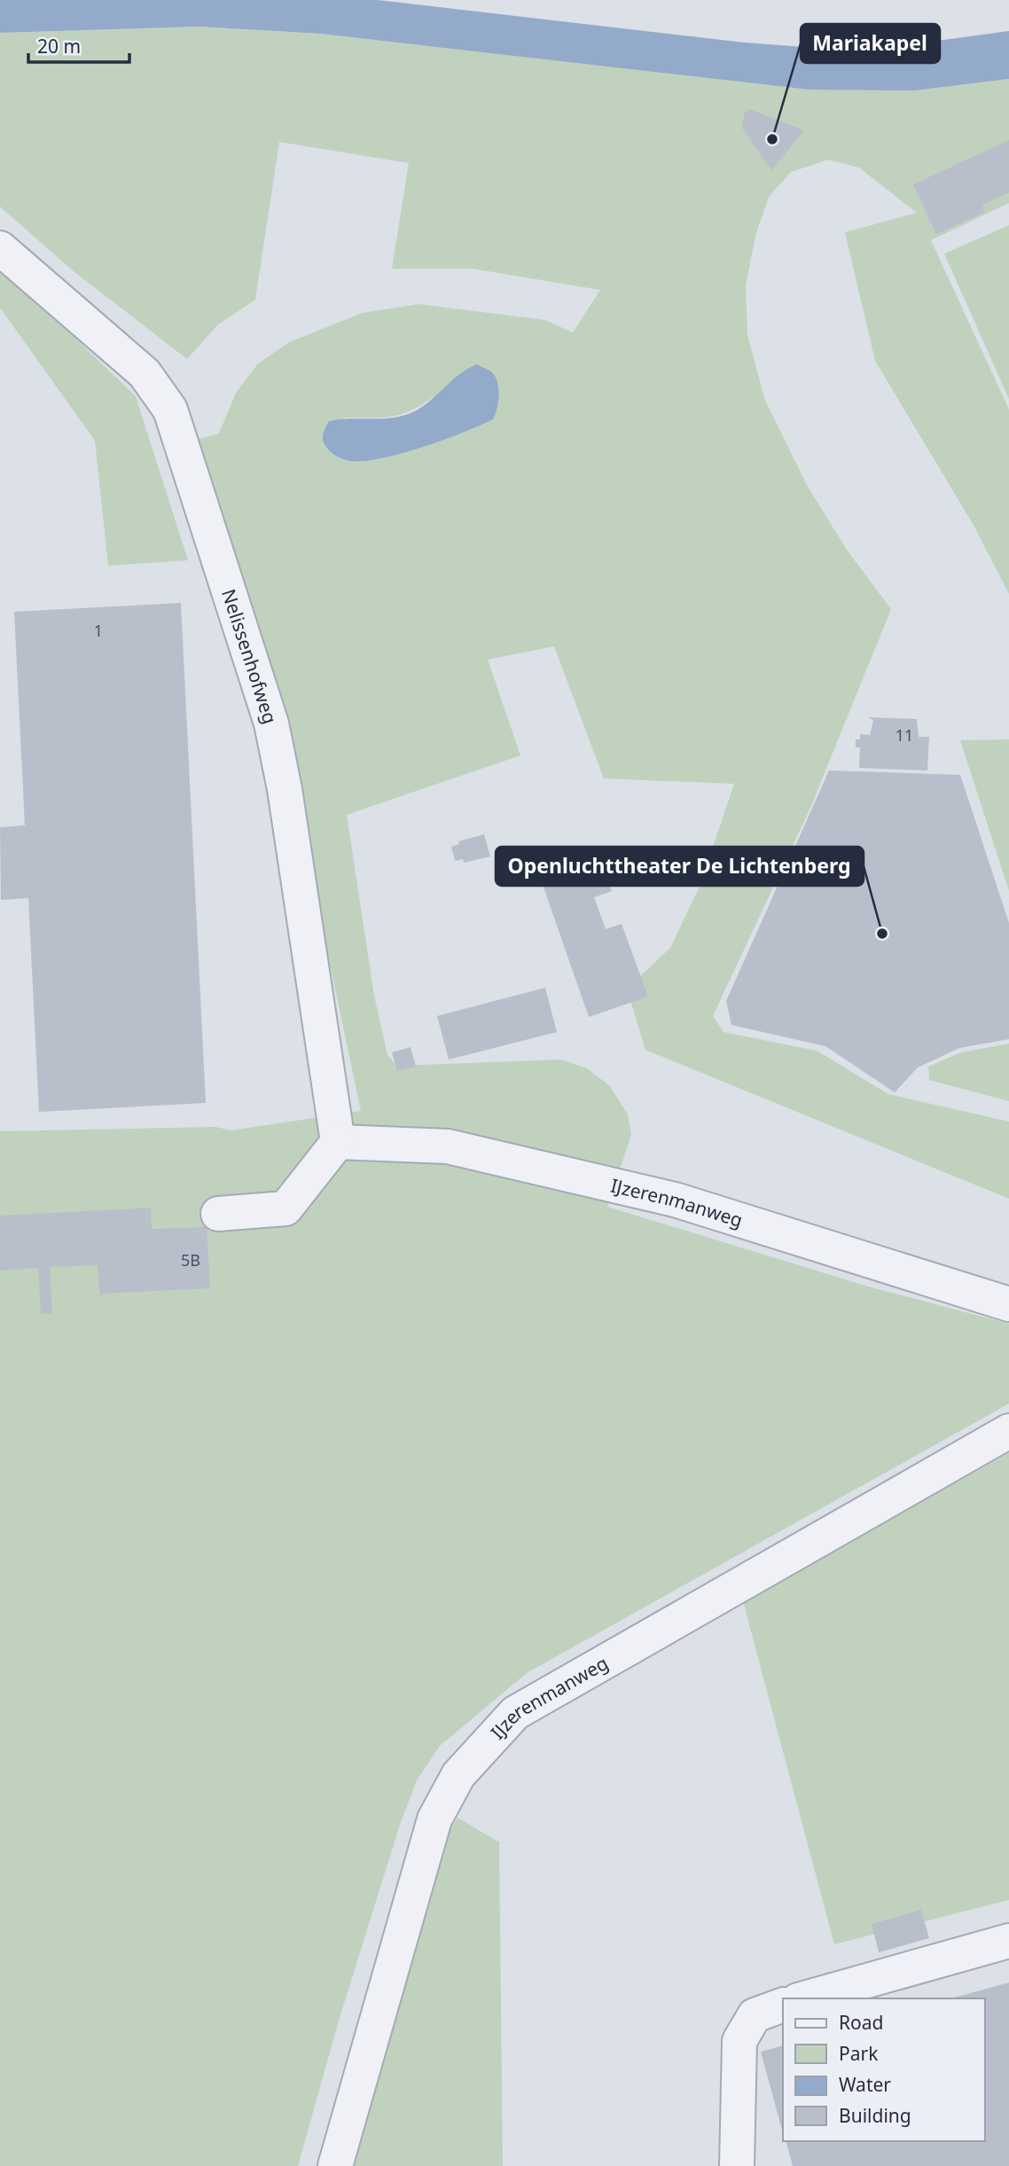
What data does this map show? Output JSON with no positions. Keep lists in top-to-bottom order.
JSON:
{
  "streets": {
    "street": ["Nelissenhofweg", "IJzerenmanweg"]
  },
  "crossings": [
    ["Nelissenhofweg", "IJzerenmanweg"]
  ],
  "places": ["Mariakapel", "Openluchttheater De Lichtenberg"],
  "house_numbers": ["1", "11", "5B"],
  "legend": [
    "Road",
    "Park",
    "Water",
    "Building"
  ],
  "scale_bar": "20 m"
}
